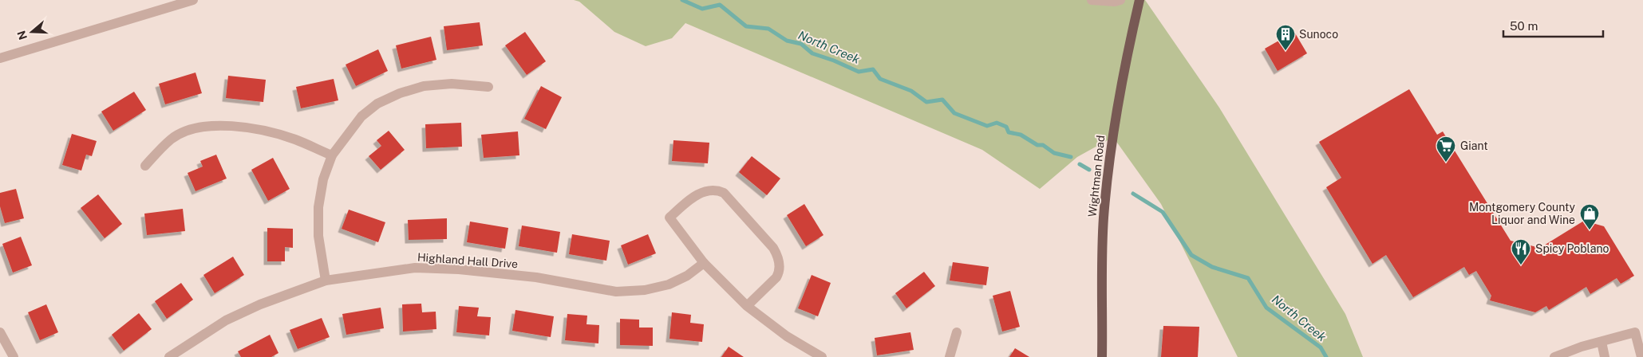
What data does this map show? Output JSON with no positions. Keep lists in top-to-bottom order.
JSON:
{
  "streets": {
    "main road": ["Wightman Road"],
    "street": ["Highland Hall Drive"]
  },
  "water": ["North Creek"],
  "places": {
    "building": ["Sunoco"],
    "supermarket": ["Giant"],
    "shop": ["Montgomery County Liquor and Wine"],
    "restaurant": ["Spicy Poblano"]
  },
  "scale_bar": "50 m",
  "north": "left"
}
